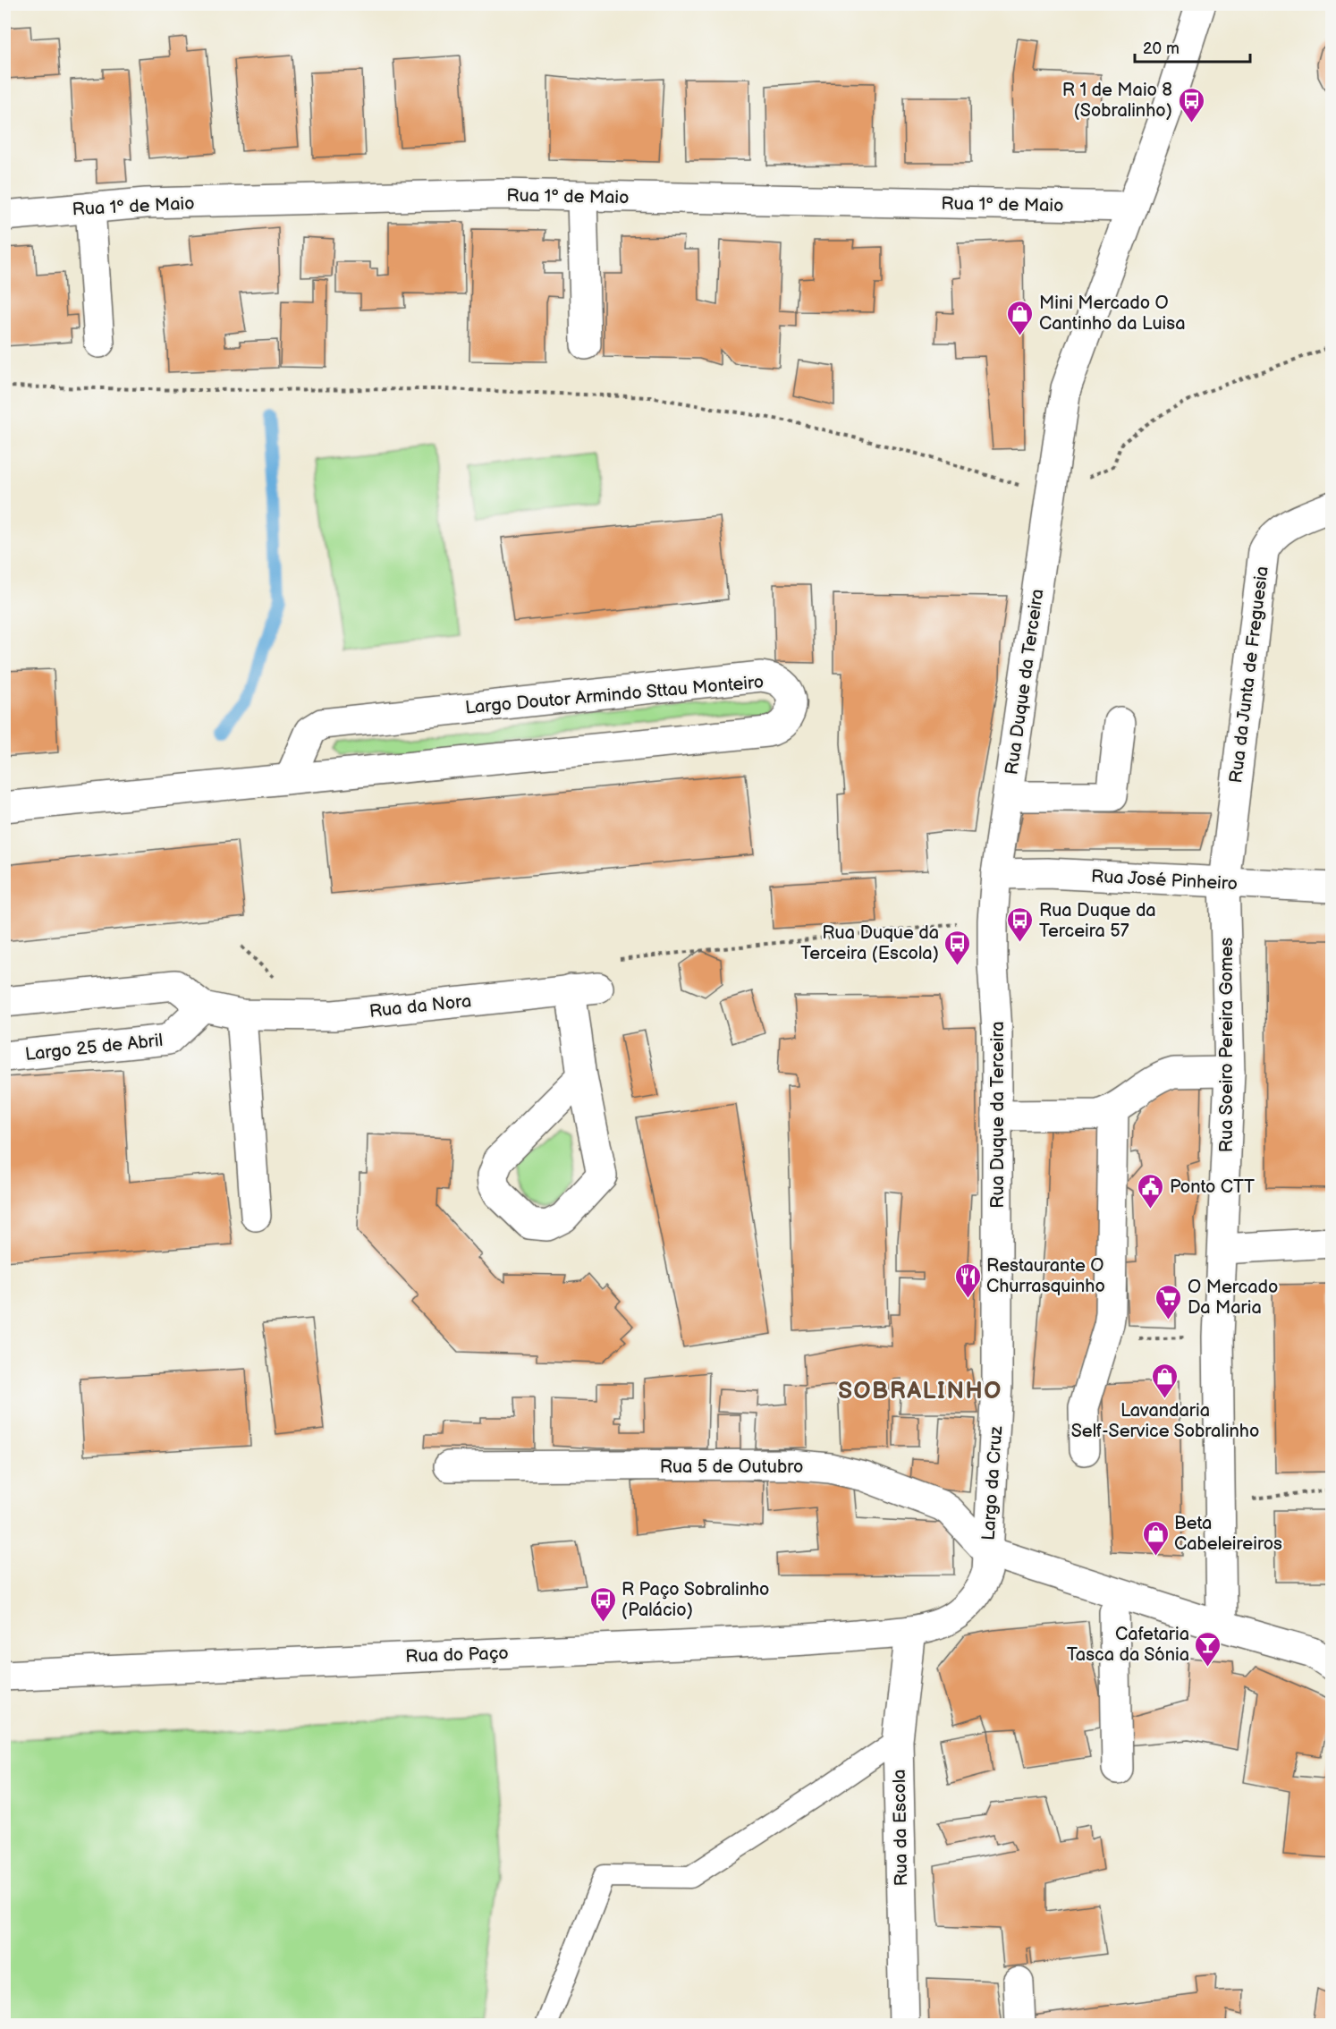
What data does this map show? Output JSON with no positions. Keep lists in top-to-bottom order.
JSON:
{
  "streets": {
    "street": [
      "Rua 1º de Maio",
      "Rua da Junta de Freguesia",
      "Rua Duque da Terceira",
      "Largo Doutor Armindo Sttau Monteiro",
      "Rua José Pinheiro",
      "Rua da Nora",
      "Rua Soeiro Pereira Gomes",
      "Largo 25 de Abril",
      "Rua 5 de Outubro",
      "Largo da Cruz",
      "Rua do Paço",
      "Rua da Escola"
    ]
  },
  "crossings": [
    ["Rua 1º de Maio", "Rua Duque da Terceira"],
    ["Rua da Junta de Freguesia", "Rua José Pinheiro"],
    ["Rua da Junta de Freguesia", "Rua Soeiro Pereira Gomes"],
    ["Rua Duque da Terceira", "Rua José Pinheiro"],
    ["Rua Duque da Terceira", "Largo da Cruz"],
    ["Rua José Pinheiro", "Rua Soeiro Pereira Gomes"],
    ["Rua 5 de Outubro", "Largo da Cruz"],
    ["Largo da Cruz", "Rua do Paço"],
    ["Largo da Cruz", "Rua da Escola"],
    ["Rua do Paço", "Rua da Escola"]
  ],
  "districts": ["SOBRALINHO"],
  "places": {
    "bus stop": [
      "R 1 de Maio 8 (Sobralinho)",
      "Rua Duque da Terceira 57",
      "Rua Duque da Terceira (Escola)",
      "R Paço Sobralinho (Palácio)"
    ],
    "shop": ["Mini Mercado O Cantinho da Luisa", "Lavandaria Self-Service Sobralinho", "Beta Cabeleireiros"],
    "public building": ["Ponto CTT"],
    "restaurant": ["Restaurante O Churrasquinho"],
    "supermarket": ["O Mercado Da Maria"],
    "bar": ["Cafetaria Tasca da Sónia"]
  },
  "scale_bar": "20 m"
}
